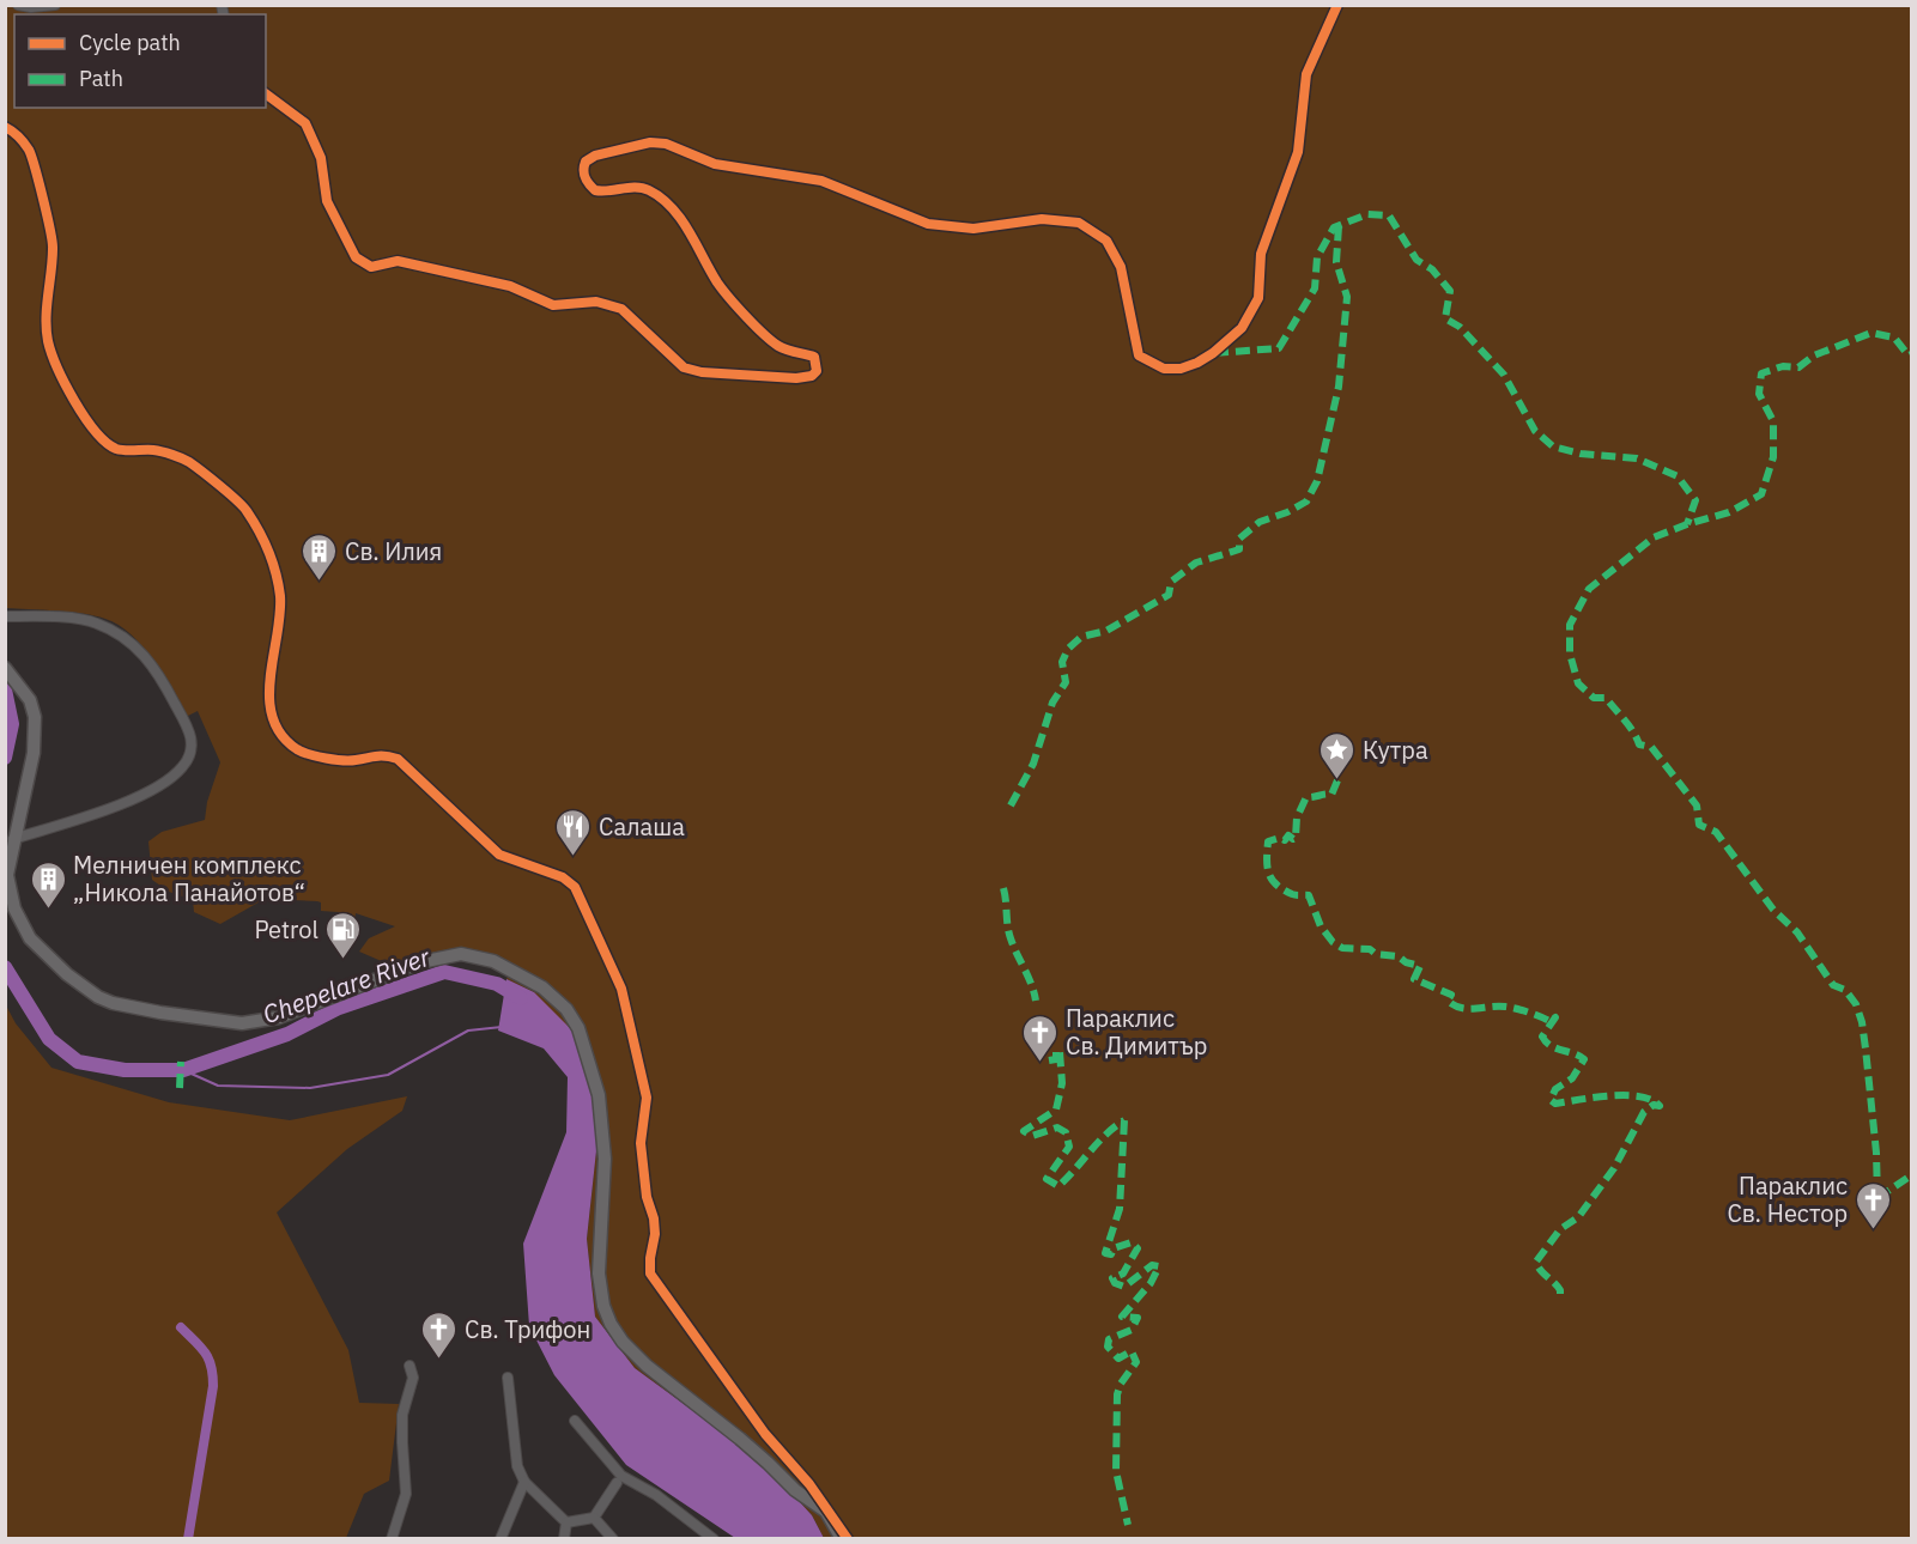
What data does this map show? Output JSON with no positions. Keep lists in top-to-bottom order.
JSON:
{
  "water": ["Chepelare River"],
  "places": {
    "building": ["Св. Илия", "Мелничен комплекс „Никола Панайотов“"],
    "place": ["Кутра"],
    "restaurant": ["Салаша"],
    "fuel station": ["Petrol"],
    "church": ["Параклис Св. Димитър", "Параклис Св. Нестор", "Св. Трифон"]
  },
  "legend": ["Cycle path", "Path"]
}
